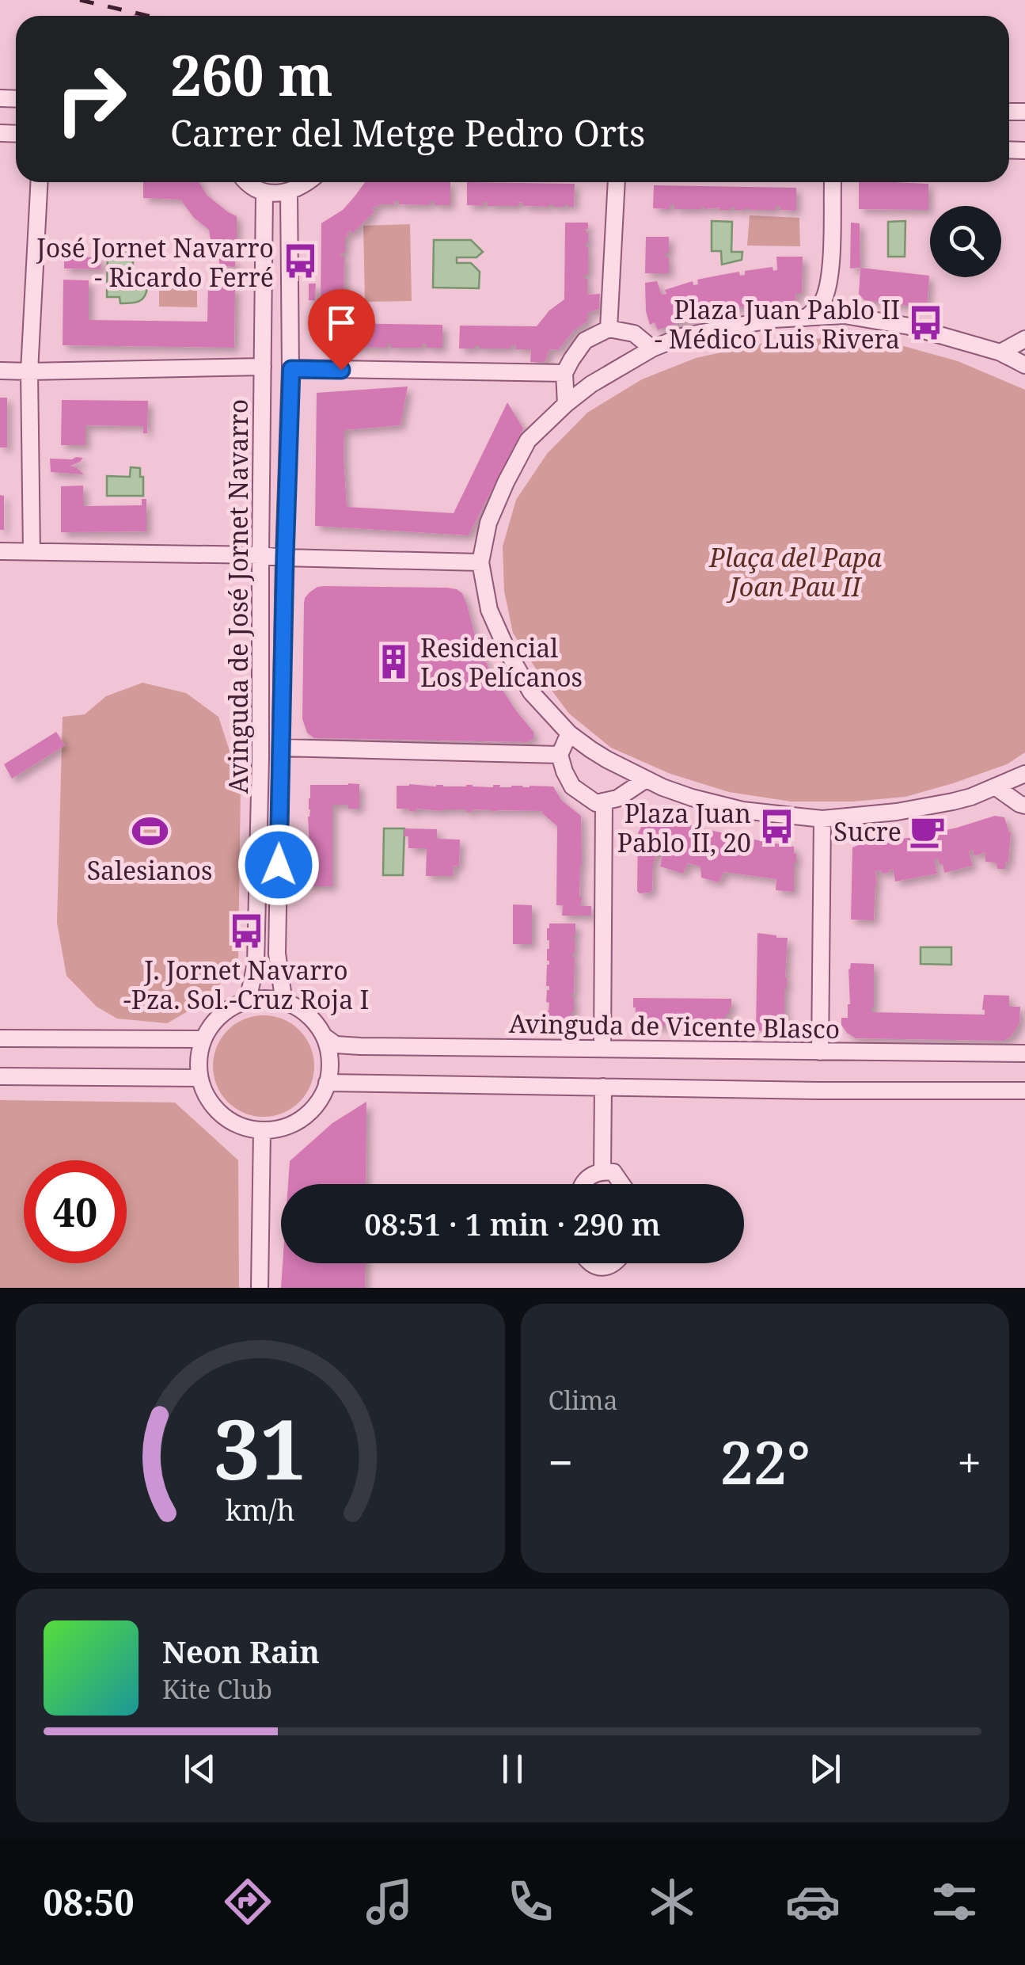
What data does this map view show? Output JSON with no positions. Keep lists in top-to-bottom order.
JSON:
{
  "streets": {
    "street": ["Avinguda de José Jornet Navarro", "Avinguda de Vicente Blasco"]
  },
  "crossings": [
    ["Avinguda de José Jornet Navarro", "Avinguda de Vicente Blasco"]
  ],
  "parks": ["Plaça del Papa Joan Pau II"],
  "places": {
    "bus stop": [
      "José Jornet Navarro - Ricardo Ferré",
      "Plaza Juan Pablo II - Médico Luis Rivera",
      "Plaza Juan Pablo II, 20",
      "J. Jornet Navarro -Pza. Sol.-Cruz Roja I"
    ],
    "building": ["Residencial Los Pelícanos"],
    "cafe": ["Sucre"],
    "sports": ["Salesianos"]
  },
  "page": {
    "turn": ["260 m", "Carrer del Metge Pedro Orts"],
    "limit": "40",
    "trip": "08:51 · 1 min · 290 m",
    "tile": "Clima",
    "heat": ["−", "22°", "+"],
    "song": ["Neon Rain", "Kite Club"],
    "tabs": "08:50",
    "gauge": ["31", "km/h"]
  }
}
